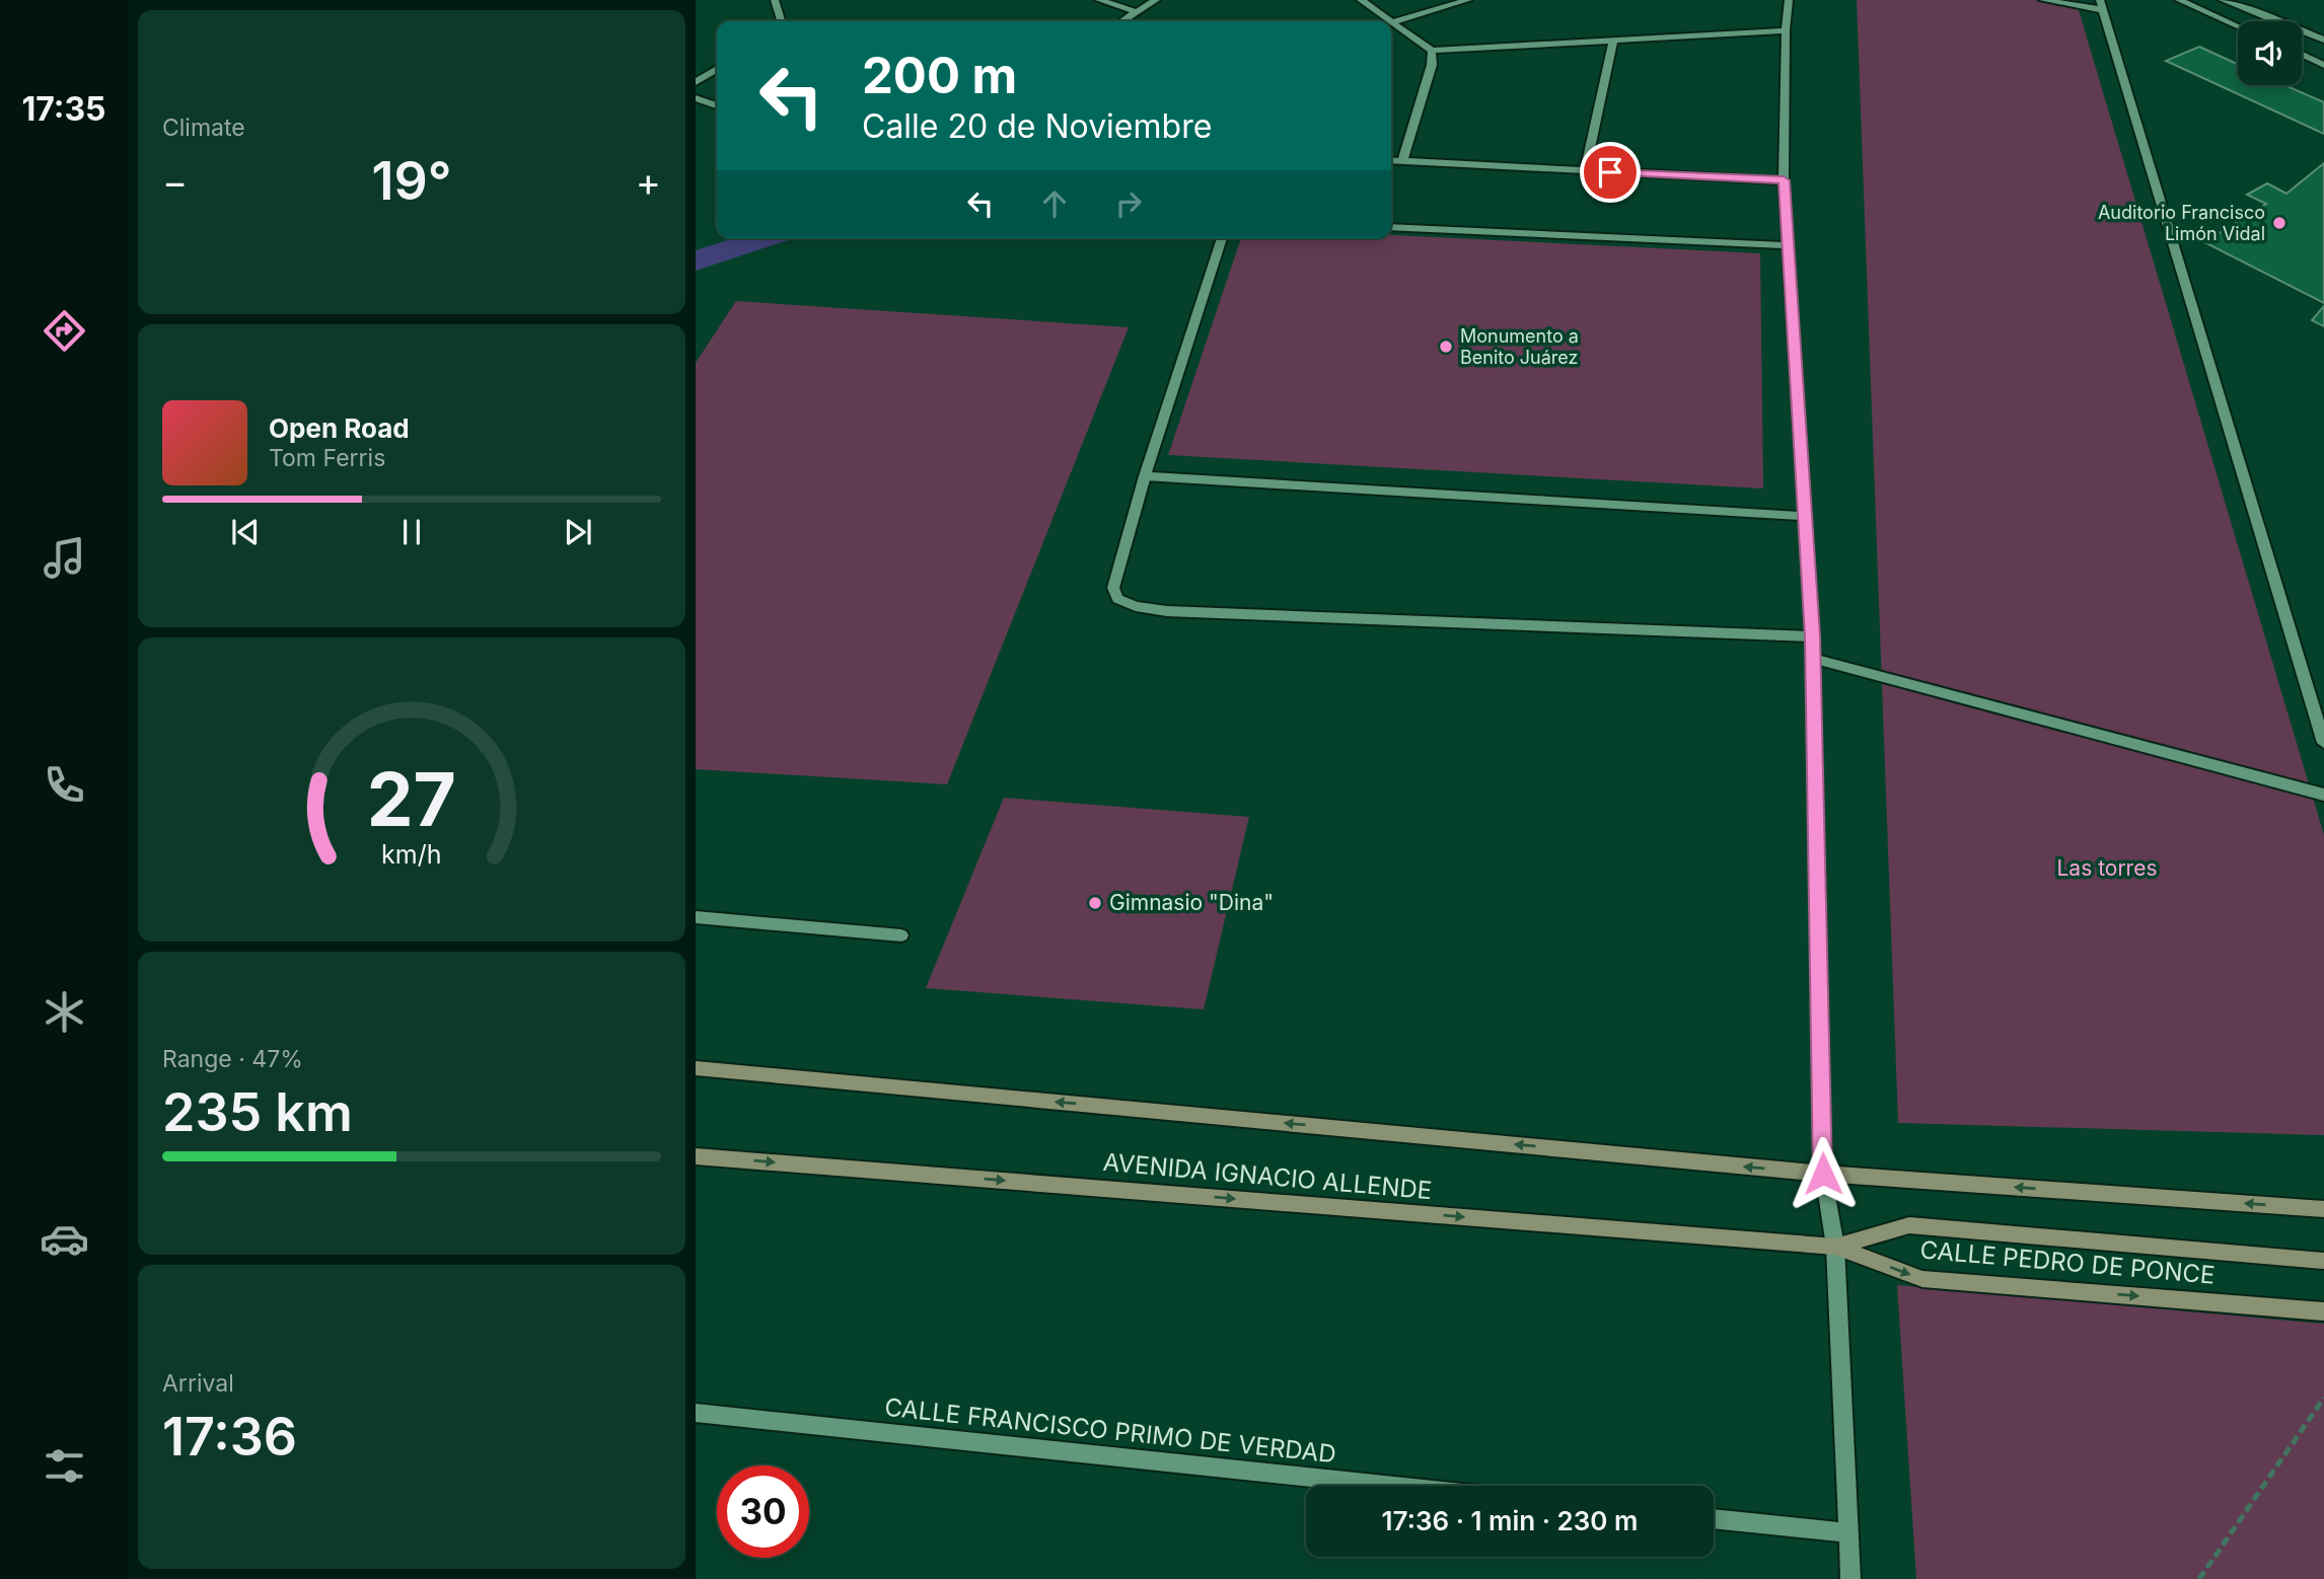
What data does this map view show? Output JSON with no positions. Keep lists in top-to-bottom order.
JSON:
{
  "streets": {
    "street": ["AVENIDA IGNACIO ALLENDE", "CALLE PEDRO DE PONCE", "CALLE FRANCISCO PRIMO DE VERDAD"]
  },
  "crossings": [
    ["AVENIDA IGNACIO ALLENDE", "CALLE PEDRO DE PONCE"]
  ],
  "parks": ["Las torres"],
  "places": ["Auditorio Francisco Limón Vidal", "Monumento a Benito Juárez", "Gimnasio \"Dina\""],
  "page": {
    "tabs": "17:35",
    "tile": [
      "Climate",
      ["Range · 47%", "235 km"],
      ["Arrival", "17:36"]
    ],
    "turn": ["200 m", "Calle 20 de Noviembre"],
    "heat": ["−", "19°", "+"],
    "song": ["Open Road", "Tom Ferris"],
    "limit": "30",
    "trip": "17:36 · 1 min · 230 m",
    "gauge": ["27", "km/h"]
  }
}
